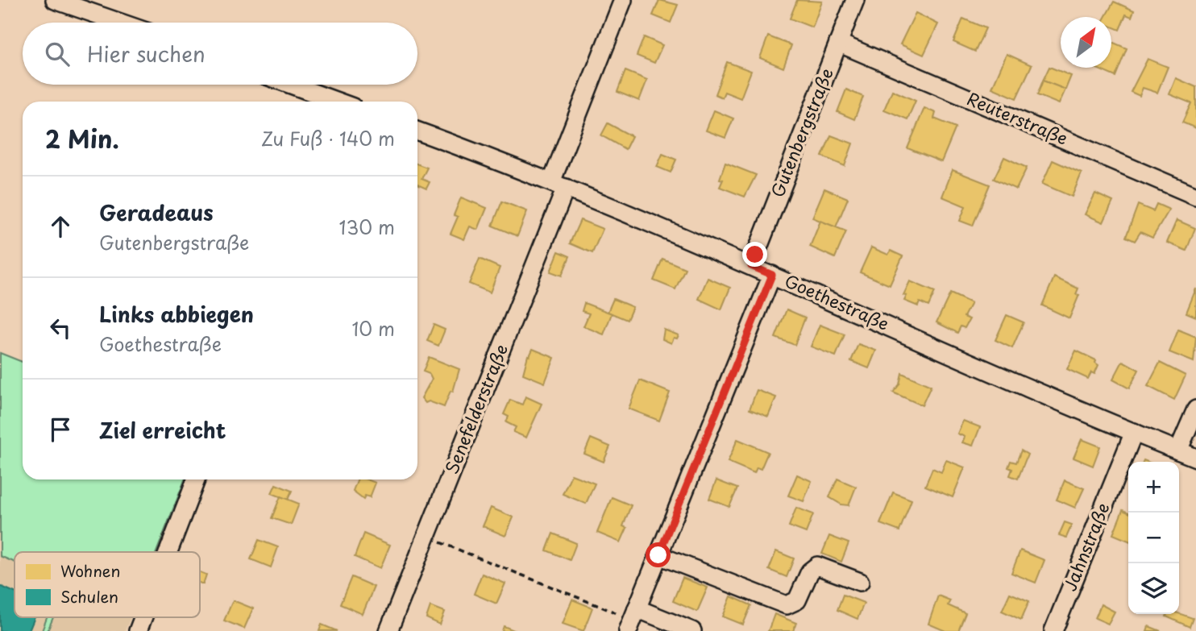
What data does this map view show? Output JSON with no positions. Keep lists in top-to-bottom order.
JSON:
{
  "streets": {
    "street": [
      "Reuterstraße",
      "Gutenbergstraße",
      "Goethestraße",
      "Senefelderstraße",
      "Jahnstraße"
    ]
  },
  "crossings": [
    ["Reuterstraße", "Gutenbergstraße"],
    ["Gutenbergstraße", "Goethestraße"],
    ["Goethestraße", "Senefelderstraße"],
    ["Goethestraße", "Jahnstraße"]
  ],
  "legend": ["Wohnen", "Schulen"],
  "north": "top right",
  "page": {
    "search": "Hier suchen",
    "heading": ["2 Min.", "Zu Fuß · 140 m"],
    "list": [
      ["Geradeaus", "Gutenbergstraße", "130 m"],
      ["Links abbiegen", "Goethestraße", "10 m"],
      "Ziel erreicht"
    ],
    "map_buttons": ["+", "−"]
  }
}
